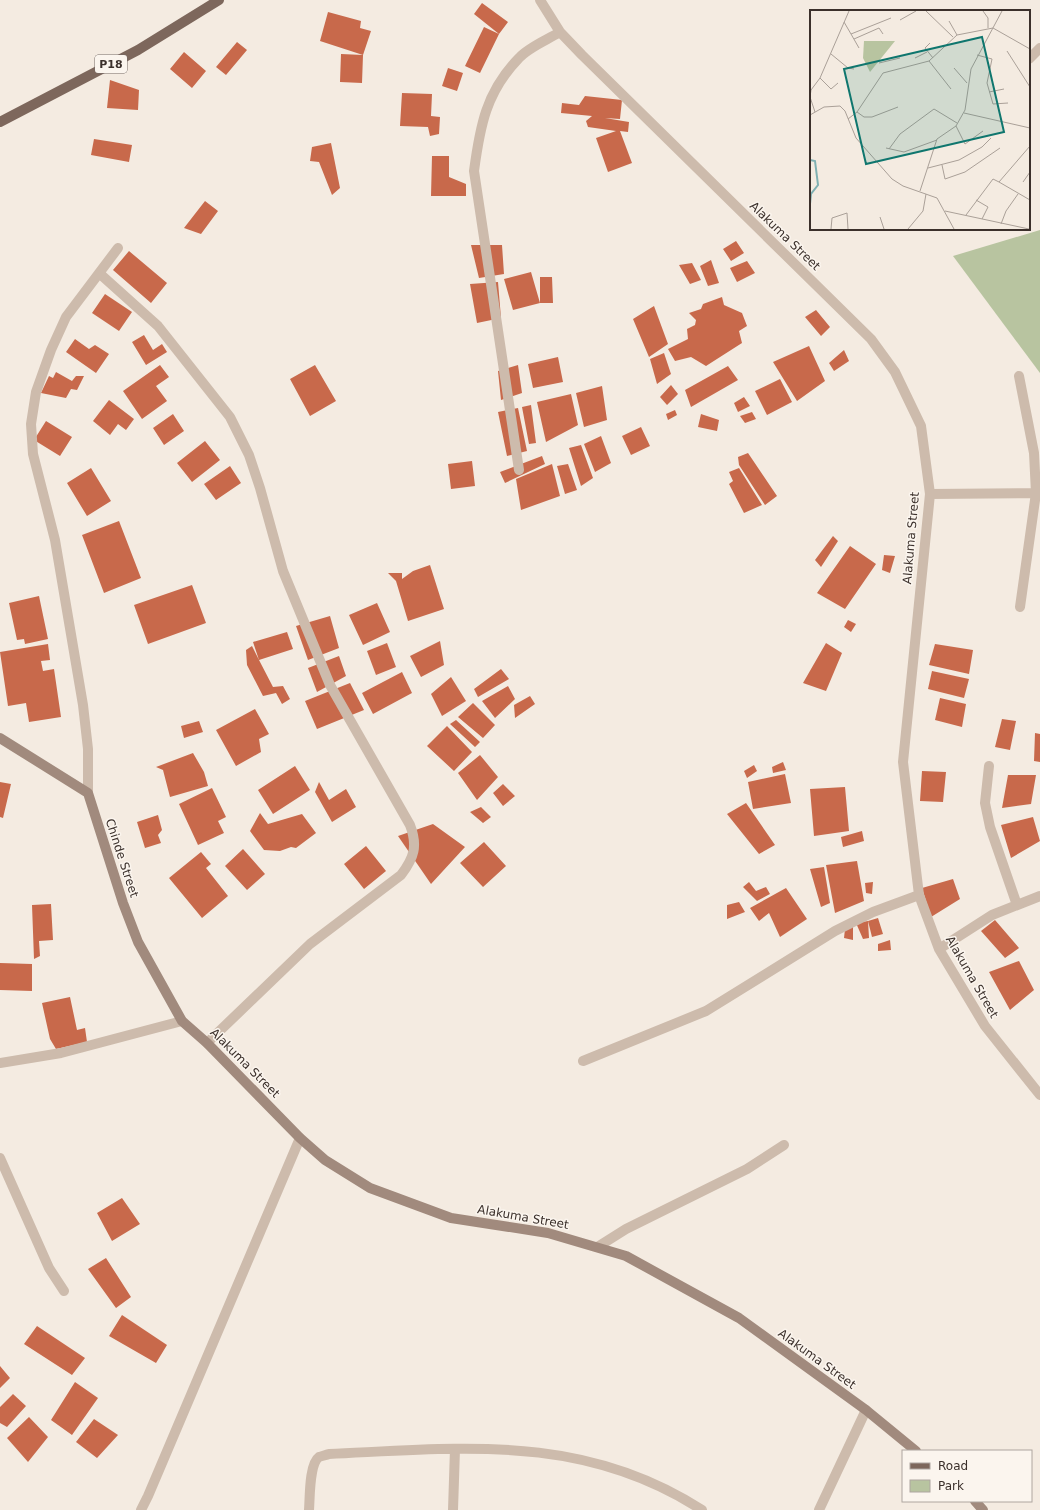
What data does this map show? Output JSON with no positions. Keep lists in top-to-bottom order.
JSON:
{
  "streets": {
    "main road": ["P18"],
    "street": ["Alakuma Street", "Chinde Street"]
  },
  "crossings": [
    ["Alakuma Street", "Chinde Street"]
  ],
  "legend": ["Road", "Park"]
}
